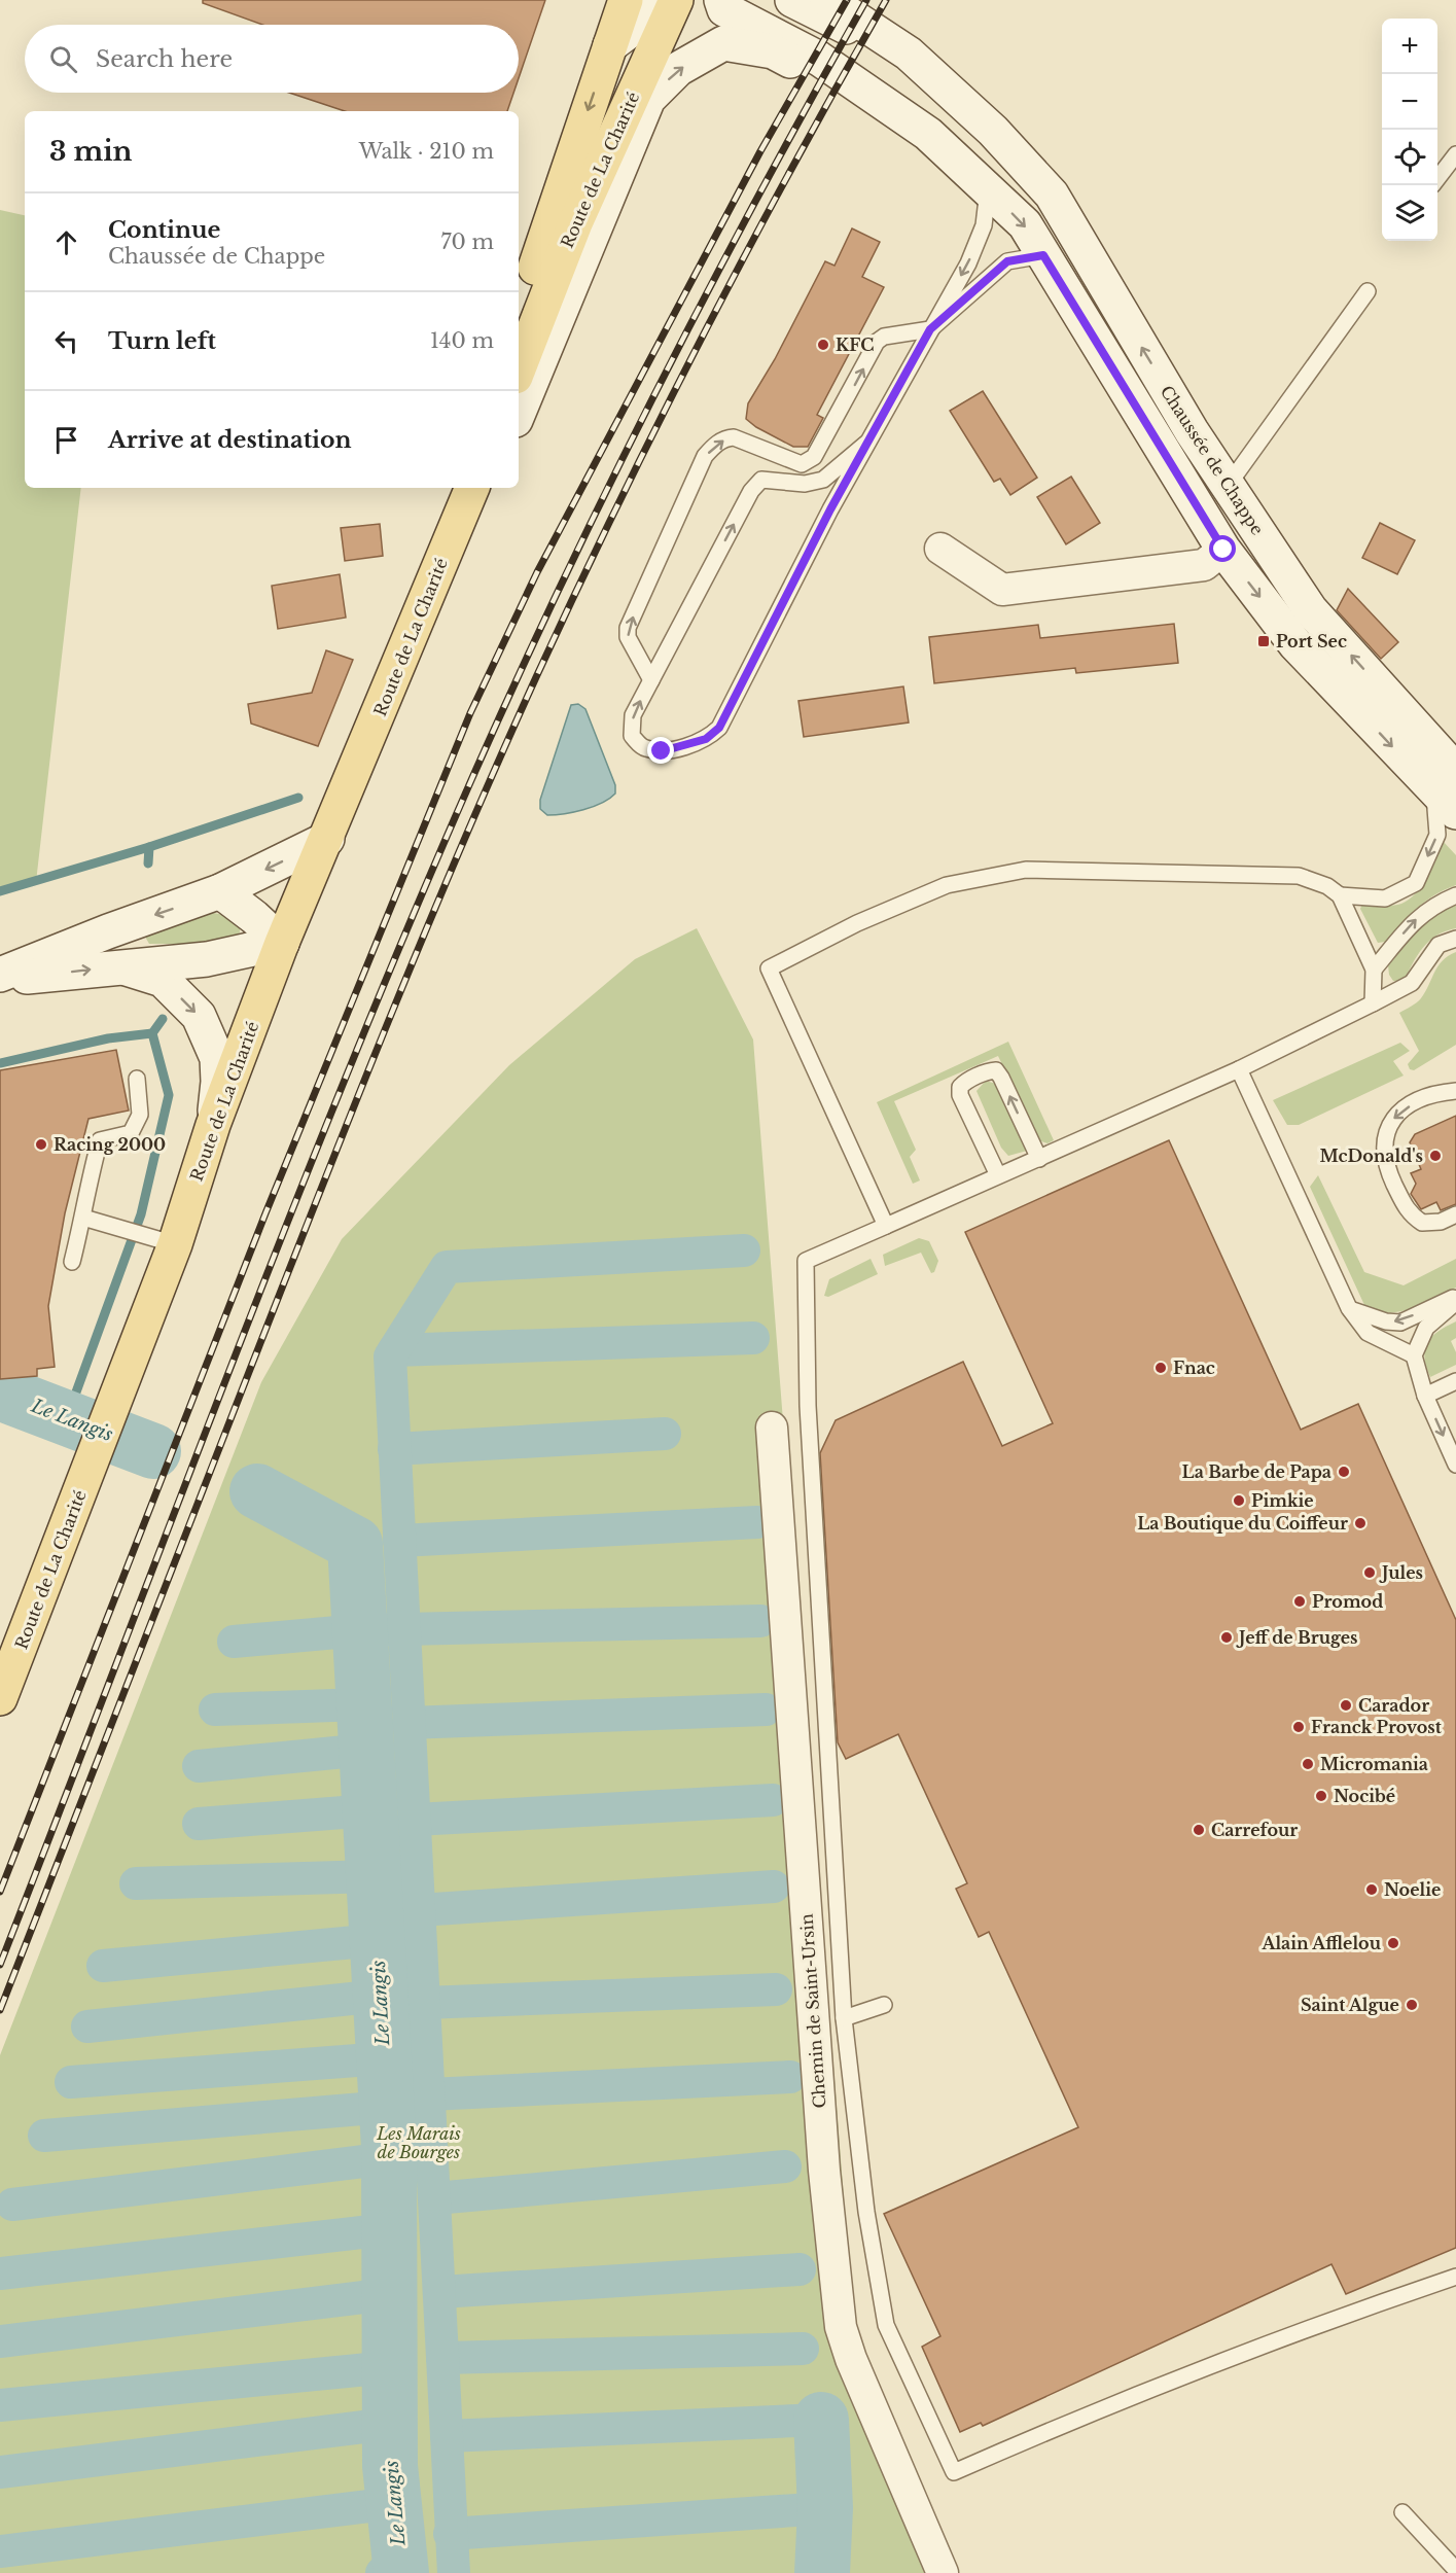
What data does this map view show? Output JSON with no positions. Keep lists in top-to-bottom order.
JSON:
{
  "streets": {
    "main road": ["Route de La Charité", "Chaussée de Chappe"],
    "street": ["Chemin de Saint-Ursin"]
  },
  "water": ["Le Langis"],
  "parks": ["Les Marais de Bourges"],
  "places": {
    "other": [
      "KFC",
      "Racing 2000",
      "McDonald's",
      "Fnac",
      "La Barbe de Papa",
      "Pimkie",
      "La Boutique du Coiffeur",
      "Jules",
      "Promod",
      "Jeff de Bruges",
      "Carador",
      "Franck Provost",
      "Micromania",
      "Nocibé",
      "Carrefour",
      "Noelie",
      "Alain Afflelou",
      "Saint Algue"
    ],
    "transit": ["Port Sec"]
  },
  "page": {
    "map_buttons": ["+", "−"],
    "search": "Search here",
    "heading": ["3 min", "Walk · 210 m"],
    "list": [
      ["Continue", "Chaussée de Chappe", "70 m"],
      ["Turn left", "140 m"],
      "Arrive at destination"
    ]
  }
}
